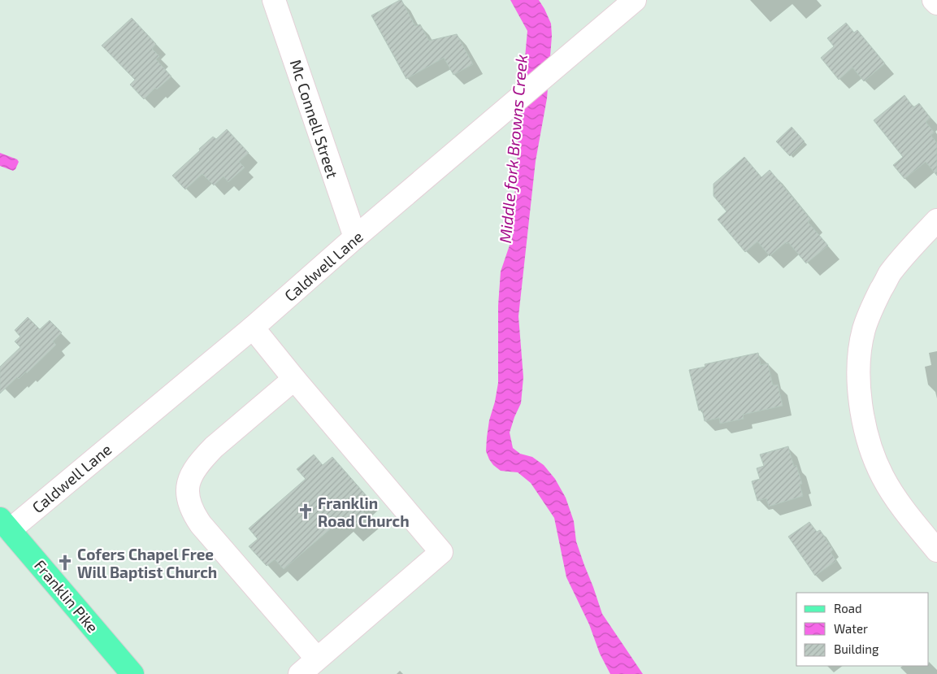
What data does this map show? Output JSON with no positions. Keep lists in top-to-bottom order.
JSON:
{
  "streets": {
    "main road": ["Franklin Pike"],
    "street": ["Mc Connell Street", "Caldwell Lane"]
  },
  "crossings": [
    ["Mc Connell Street", "Caldwell Lane"],
    ["Caldwell Lane", "Franklin Pike"]
  ],
  "water": ["Middle fork Browns Creek"],
  "places": {
    "church": ["Franklin Road Church", "Cofers Chapel Free Will Baptist Church"]
  },
  "legend": ["Road", "Water", "Building"]
}
